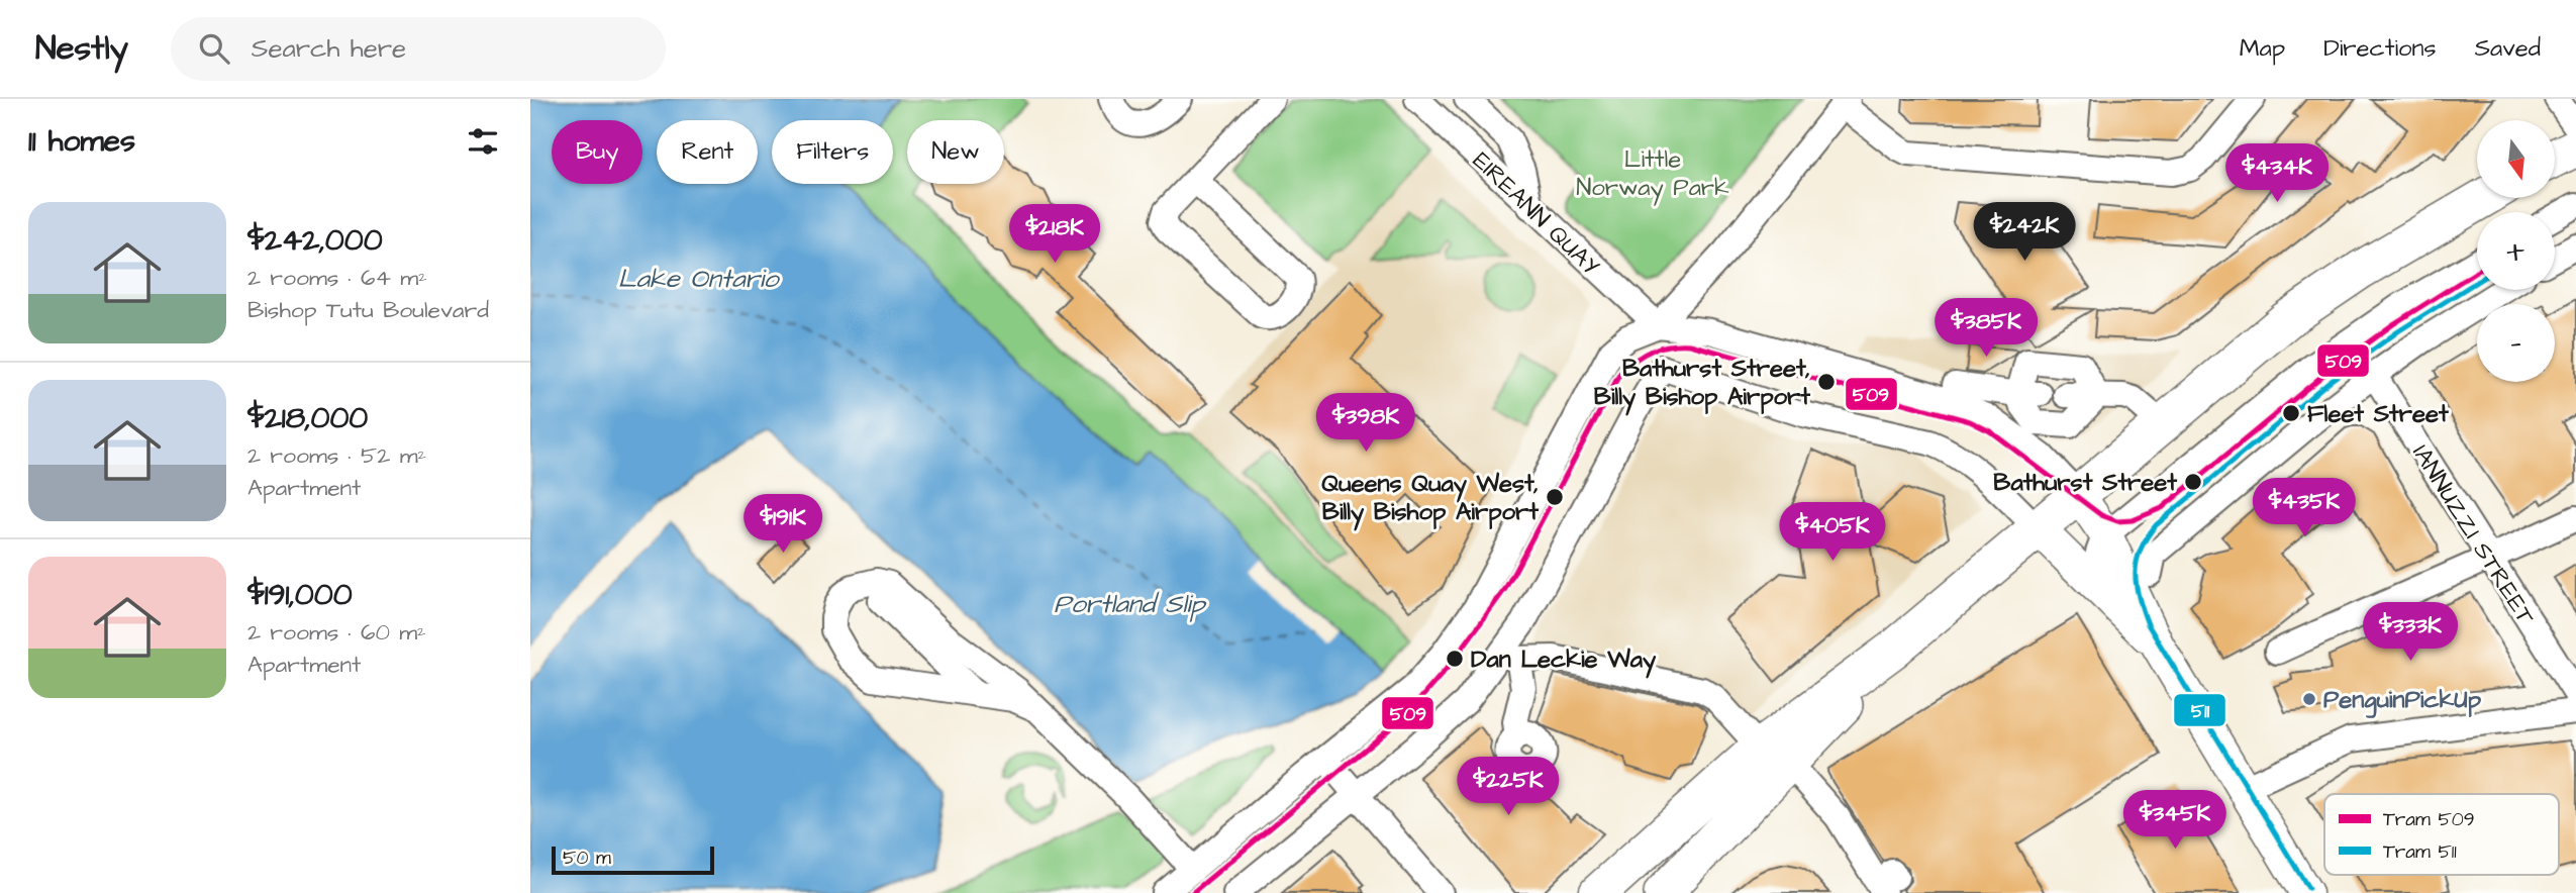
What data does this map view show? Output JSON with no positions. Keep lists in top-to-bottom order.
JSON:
{
  "streets": {
    "street": ["EIREANN QUAY", "IANNUZZI STREET"]
  },
  "water": ["Lake Ontario", "Portland Slip"],
  "parks": ["Little Norway Park"],
  "places": [
    "Bathurst Street, Billy Bishop Airport",
    "Fleet Street",
    "Bathurst Street",
    "Queens Quay West, Billy Bishop Airport",
    "Dan Leckie Way",
    "PenguinPickUp"
  ],
  "lines": ["tram line 509", "tram line 511"],
  "legend": ["Tram 509", "Tram 511"],
  "scale_bar": "50 m",
  "north": "bottom",
  "page": {
    "header": "Nestly",
    "search": "Search here",
    "nav": ["Map", "Directions", "Saved"],
    "heading": "11 homes",
    "map_buttons": ["+", "−"],
    "chip": [
      "Buy",
      "Rent",
      "Filters",
      "New"
    ],
    "price": [
      "$434K",
      "$242K",
      "$218K",
      "$385K",
      "$398K",
      "$435K",
      "$191K",
      "$405K",
      "$333K",
      "$225K",
      "$345K"
    ],
    "list": [
      {
        "name": "$242,000",
        "note": "2 rooms · 64 m² · Bishop Tutu Boulevard"
      },
      {
        "name": "$218,000",
        "note": "2 rooms · 52 m² · Apartment"
      },
      {
        "name": "$191,000",
        "note": "2 rooms · 60 m² · Apartment"
      }
    ],
    "scale": "50 m"
  }
}
